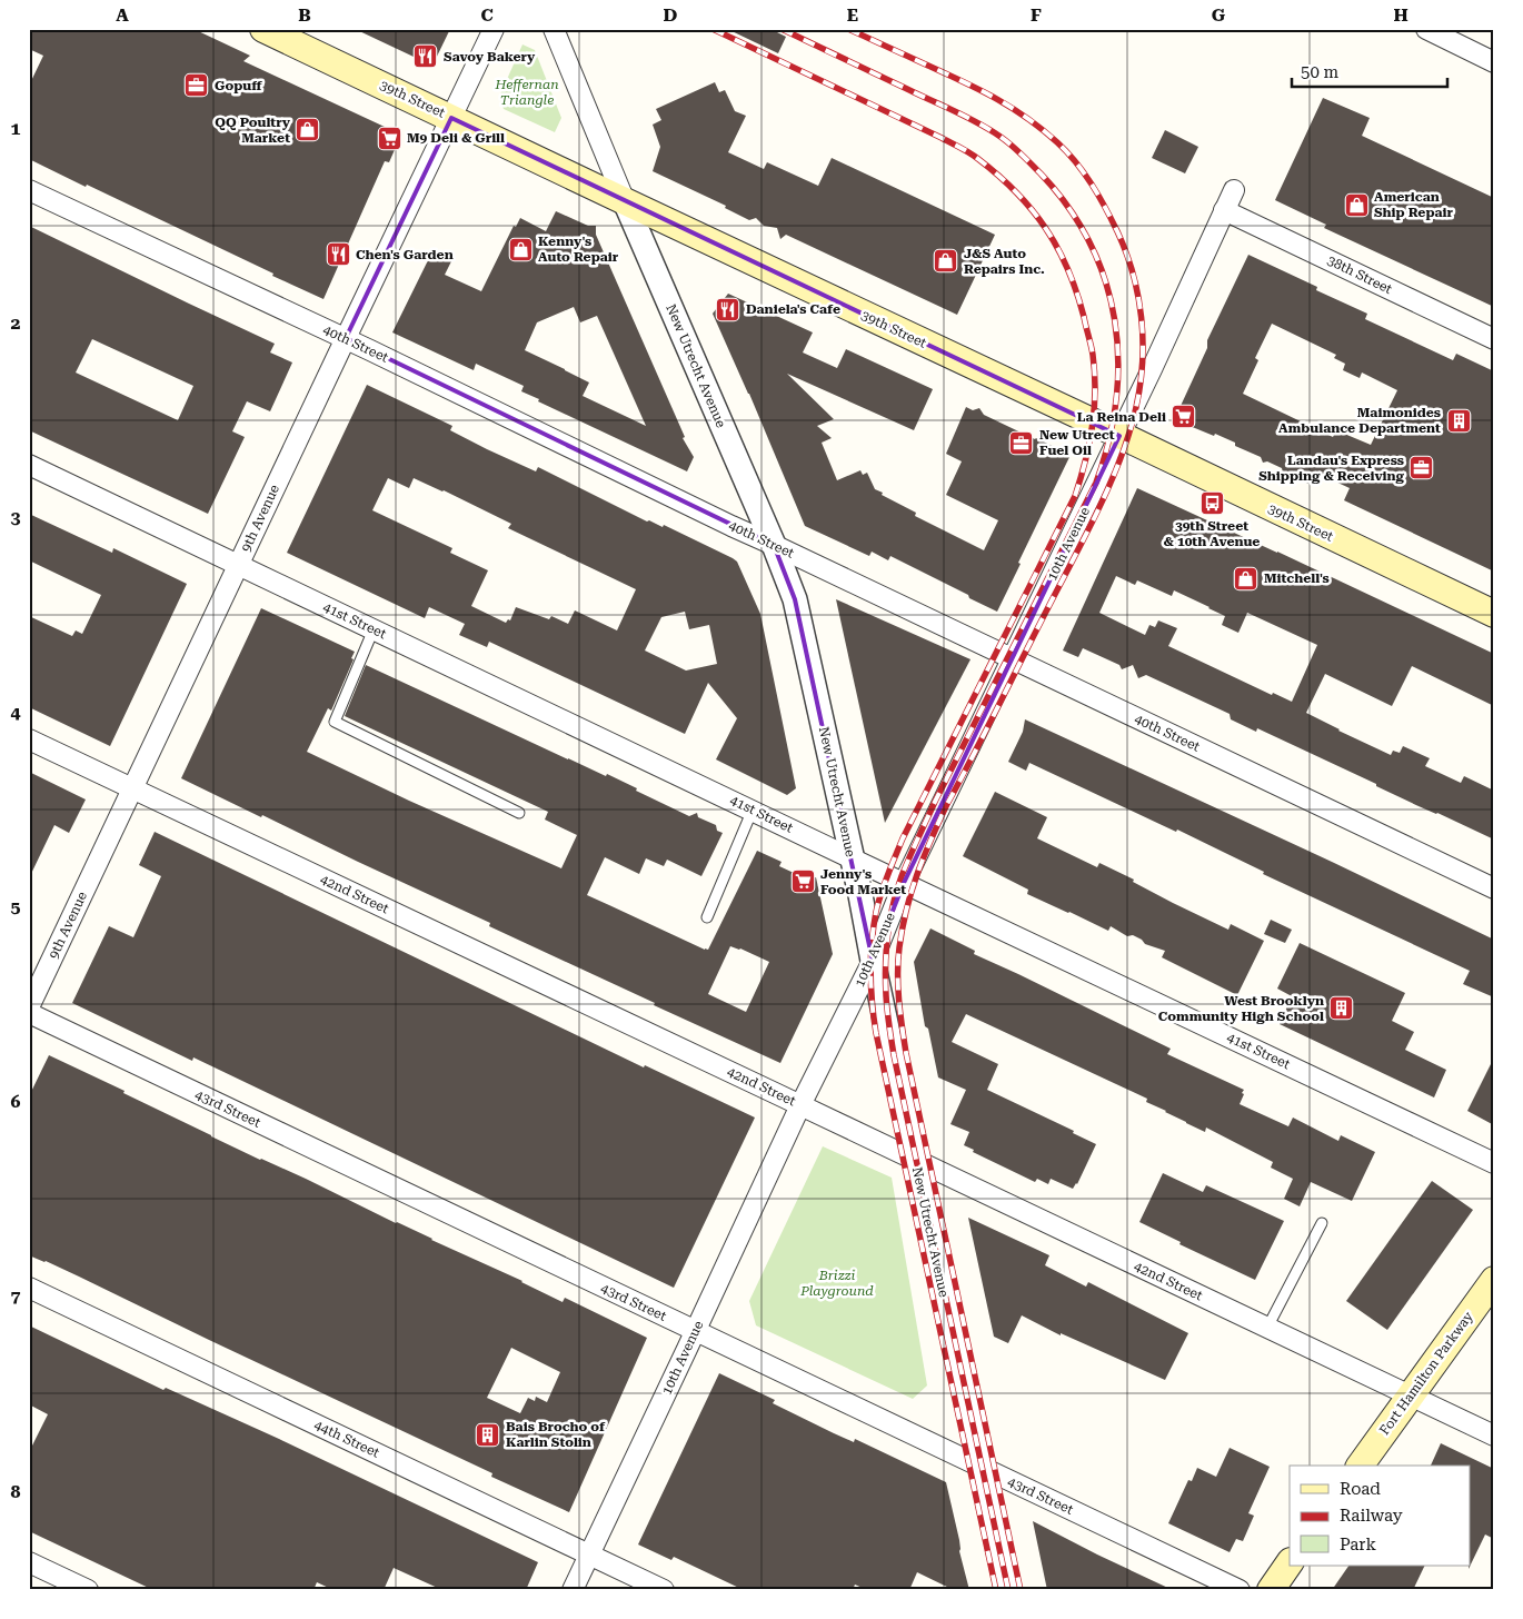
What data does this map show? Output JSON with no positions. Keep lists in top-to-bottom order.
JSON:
{
  "streets": {
    "main road": ["39th Street", "Fort Hamilton Parkway"],
    "street": [
      "38th Street",
      "40th Street",
      "New Utrecht Avenue",
      "9th Avenue",
      "10th Avenue",
      "41st Street",
      "42nd Street",
      "43rd Street",
      "44th Street"
    ]
  },
  "crossings": [
    ["39th Street", "New Utrecht Avenue"],
    ["39th Street", "9th Avenue"],
    ["39th Street", "10th Avenue"],
    ["38th Street", "10th Avenue"],
    ["40th Street", "New Utrecht Avenue"],
    ["40th Street", "9th Avenue"],
    ["40th Street", "10th Avenue"],
    ["New Utrecht Avenue", "10th Avenue"],
    ["New Utrecht Avenue", "41st Street"],
    ["New Utrecht Avenue", "42nd Street"],
    ["New Utrecht Avenue", "43rd Street"],
    ["9th Avenue", "41st Street"],
    ["9th Avenue", "42nd Street"],
    ["10th Avenue", "41st Street"],
    ["10th Avenue", "42nd Street"],
    ["10th Avenue", "43rd Street"],
    ["10th Avenue", "44th Street"],
    ["42nd Street", "Fort Hamilton Parkway"]
  ],
  "parks": ["Heffernan Triangle", "Brizzi Playground"],
  "places": {
    "restaurant": ["Savoy Bakery", "Chen's Garden", "Daniela's Cafe"],
    "office": ["Gopuff", "New Utrect Fuel Oil", "Landau's Express Shipping & Receiving"],
    "shop": [
      "QQ Poultry Market",
      "American Ship Repair",
      "Kenny's Auto Repair",
      "J&S Auto Repairs Inc.",
      "Mitchell's"
    ],
    "supermarket": ["M9 Deli & Grill", "La Reina Deli", "Jenny's Food Market"],
    "building": ["Maimonides Ambulance Department", "West Brooklyn Community High School", "Bais Brocho of Karlin Stolin"],
    "bus stop": ["39th Street & 10th Avenue"]
  },
  "legend": ["Road", "Railway", "Park"],
  "scale_bar": "50 m",
  "grid": {
    "columns": [
      "A",
      "B",
      "C",
      "D",
      "E",
      "F",
      "G",
      "H"
    ],
    "rows": [
      "1",
      "2",
      "3",
      "4",
      "5",
      "6",
      "7",
      "8"
    ]
  }
}
